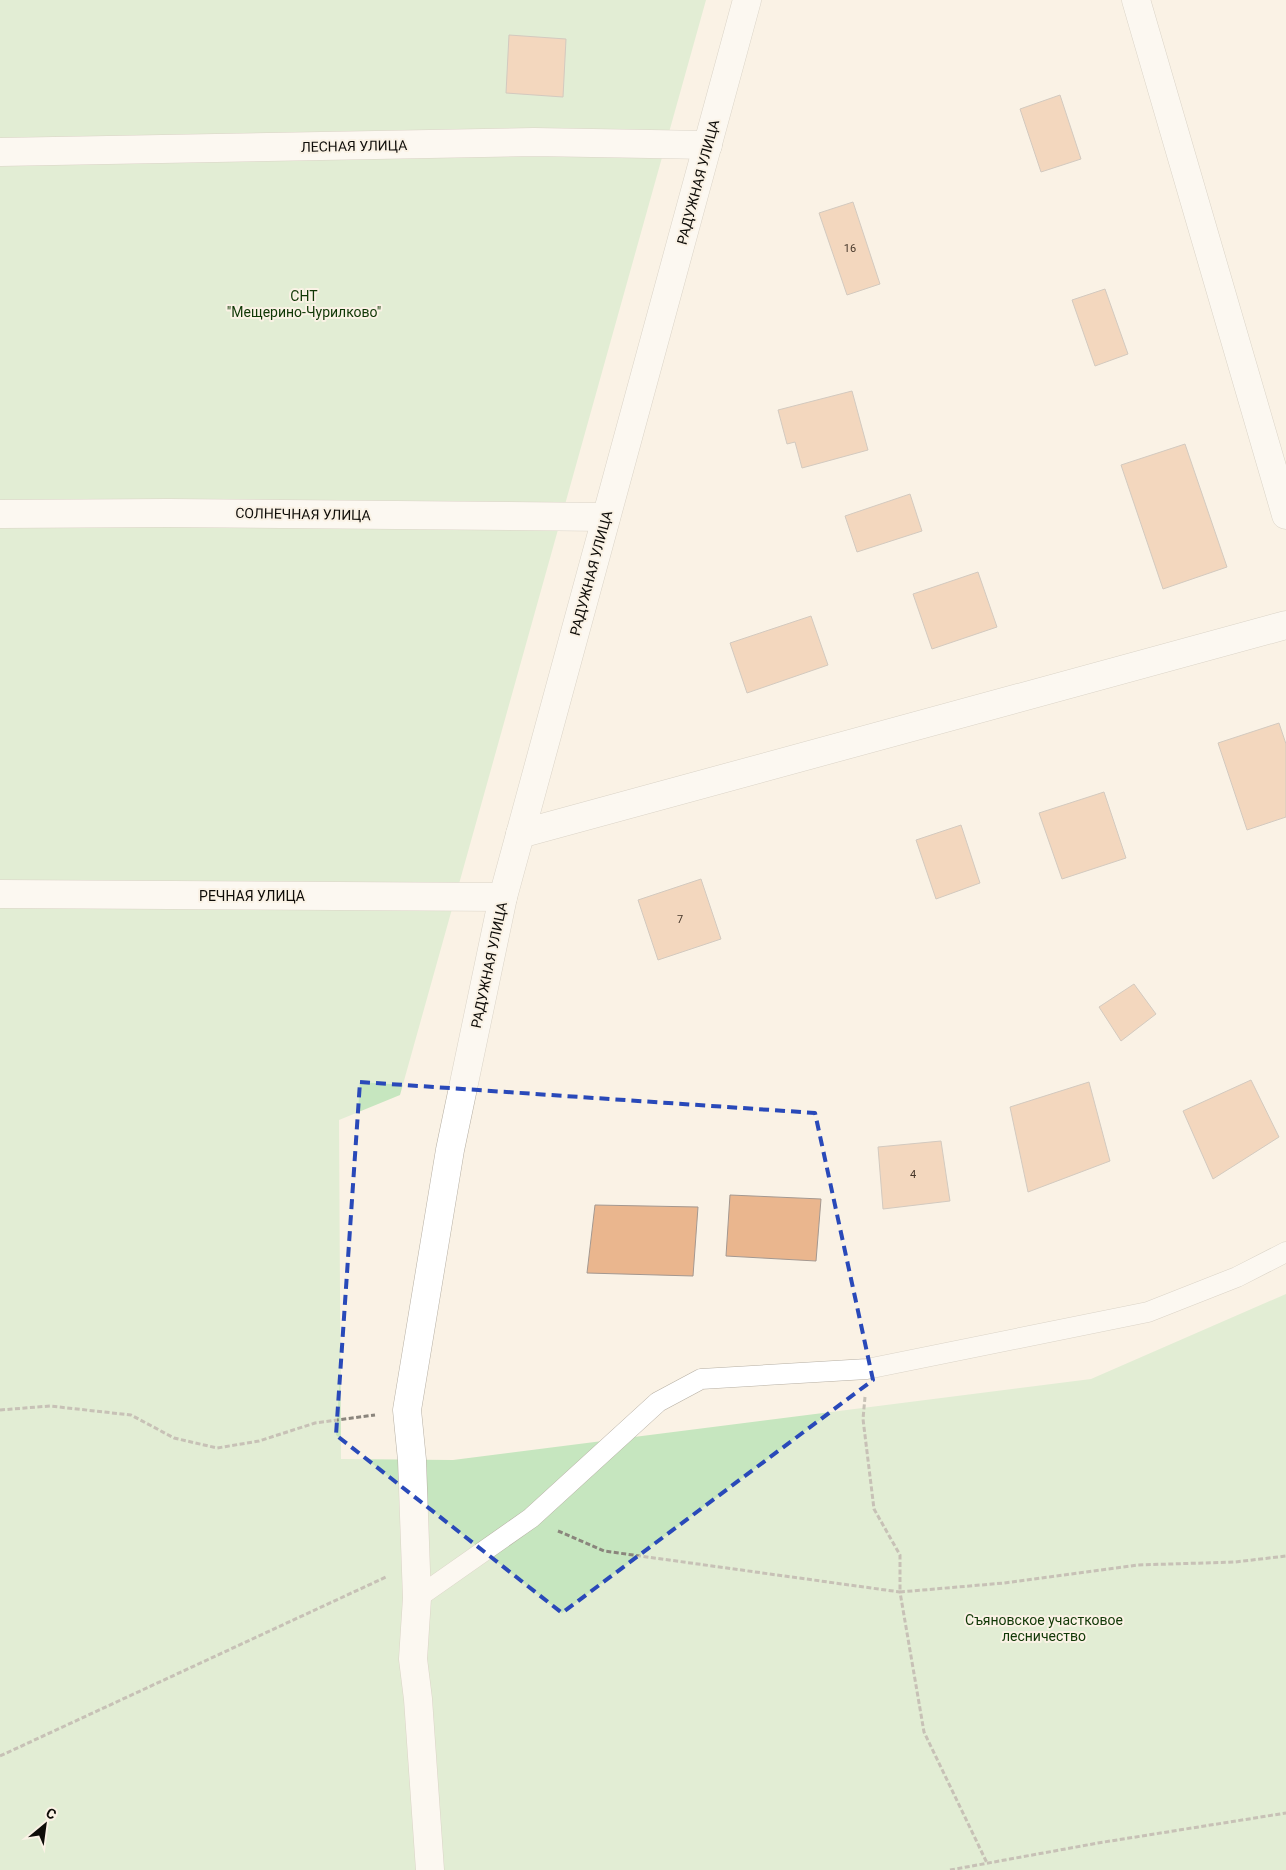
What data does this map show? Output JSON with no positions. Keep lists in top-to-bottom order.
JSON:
{
  "streets": {
    "street": [
      "ЛЕСНАЯ УЛИЦА",
      "РАДУЖНАЯ УЛИЦА",
      "СОЛНЕЧНАЯ УЛИЦА",
      "РЕЧНАЯ УЛИЦА"
    ]
  },
  "crossings": [
    ["ЛЕСНАЯ УЛИЦА", "РАДУЖНАЯ УЛИЦА"],
    ["РАДУЖНАЯ УЛИЦА", "СОЛНЕЧНАЯ УЛИЦА"],
    ["РАДУЖНАЯ УЛИЦА", "РЕЧНАЯ УЛИЦА"]
  ],
  "parks": ["СНТ \"Мещерино-Чурилково\"", "Съяновское участковое лесничество"],
  "house_numbers": ["16", "7", "4"],
  "north": "top right"
}
